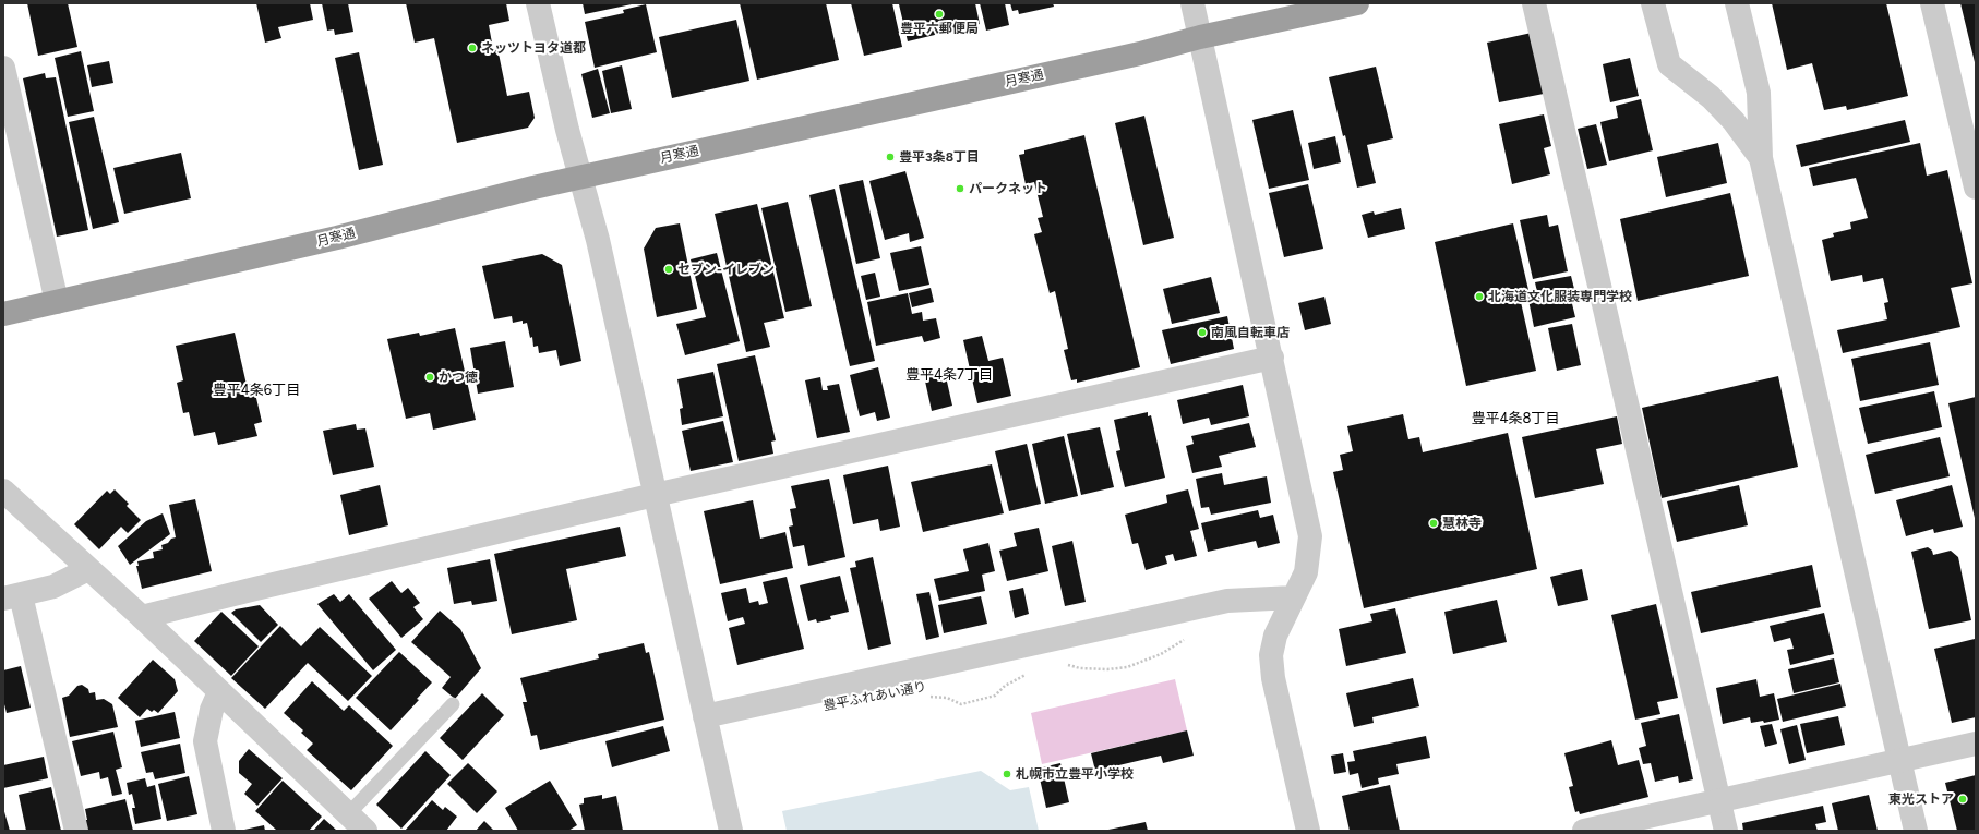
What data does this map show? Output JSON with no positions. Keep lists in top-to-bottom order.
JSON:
{
  "streets": {
    "highway": ["月寒通"],
    "path": ["豊平ふれあい通り"]
  },
  "districts": ["豊平4条7丁目", "豊平4条6丁目", "豊平4条8丁目"],
  "places": [
    "豊平六郵便局",
    "ネッツトヨタ道都",
    "豊平3条8丁目",
    "パークネット",
    "セブン-イレブン",
    "北海道文化服装専門学校",
    "南風自転車店",
    "かつ徳",
    "慧林寺",
    "札幌市立豊平小学校",
    "東光ストア"
  ]
}
